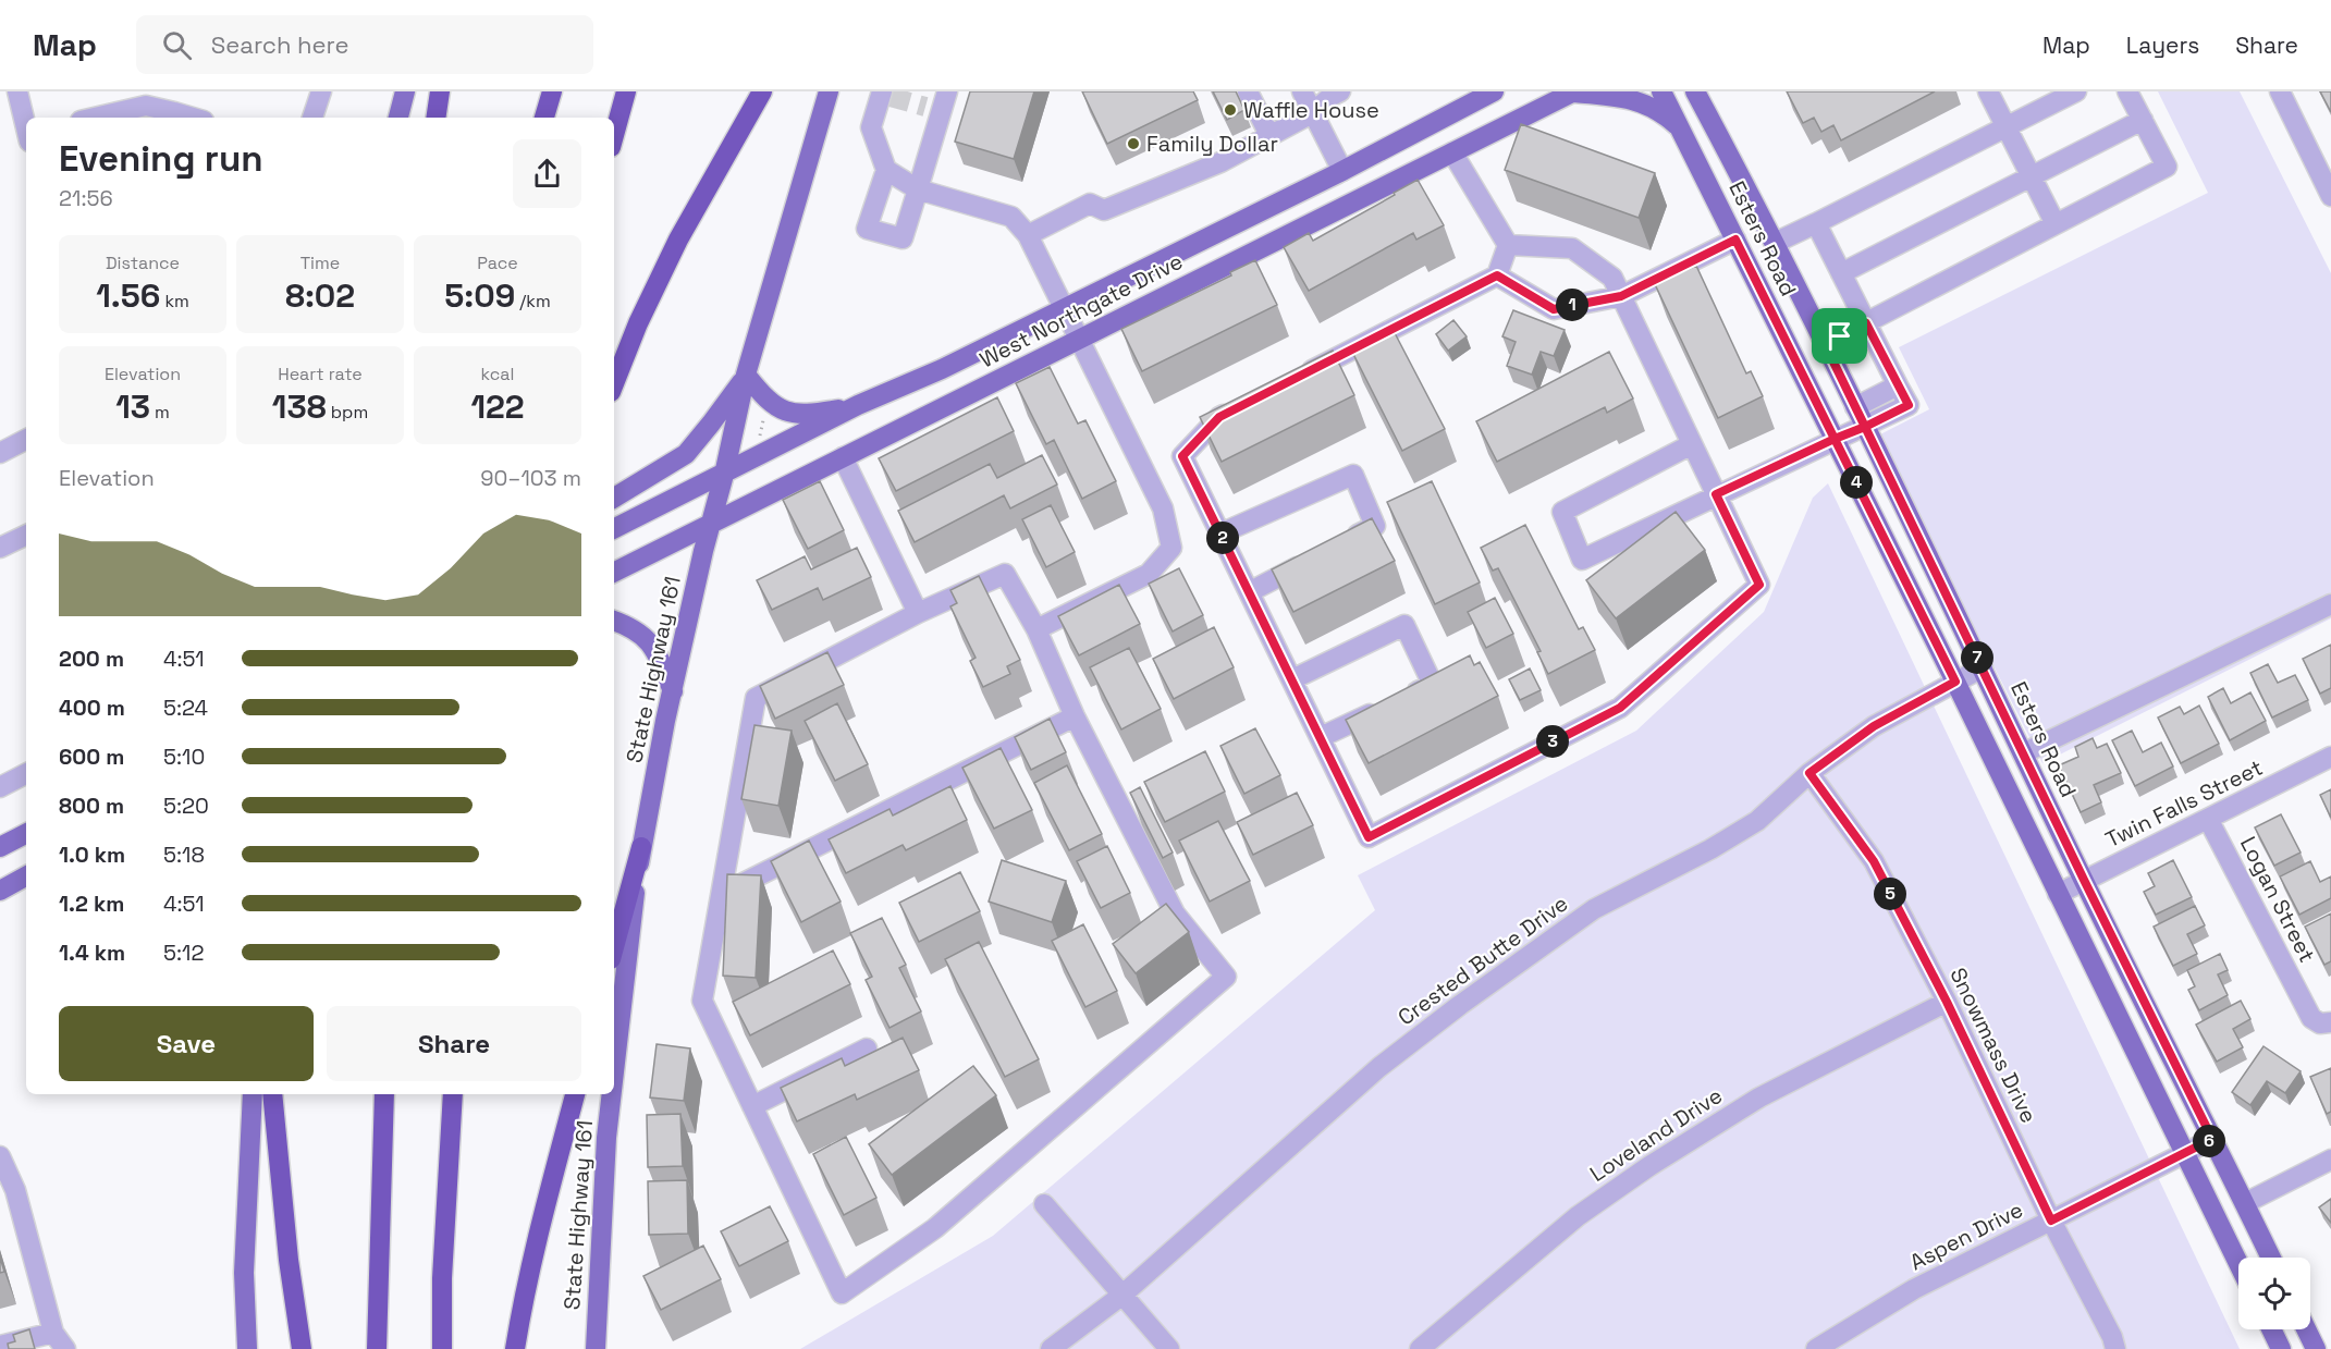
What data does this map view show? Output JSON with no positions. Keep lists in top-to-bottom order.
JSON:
{
  "streets": {
    "main road": ["Esters Road", "West Northgate Drive", "State Highway 161"],
    "street": [
      "Twin Falls Street",
      "Logan Street",
      "Crested Butte Drive",
      "Snowmass Drive",
      "Loveland Drive",
      "Aspen Drive"
    ]
  },
  "crossings": [
    ["Esters Road", "Twin Falls Street"],
    ["Esters Road", "Crested Butte Drive"],
    ["Esters Road", "Aspen Drive"],
    ["West Northgate Drive", "State Highway 161"],
    ["Twin Falls Street", "Logan Street"],
    ["Crested Butte Drive", "Snowmass Drive"],
    ["Snowmass Drive", "Loveland Drive"],
    ["Snowmass Drive", "Aspen Drive"]
  ],
  "places": ["Waffle House", "Family Dollar"],
  "page": {
    "header": "Map",
    "search": "Search here",
    "nav": ["Map", "Layers", "Share"],
    "heading": ["Evening run", "21:56"],
    "stats": [
      ["Distance", "1.56 km"],
      ["Time", "8:02"],
      ["Pace", "5:09 /km"],
      ["Elevation", "13 m"],
      ["Heart rate", "138 bpm"],
      ["kcal", "122"]
    ],
    "pins": [
      "1",
      "4",
      "2",
      "7",
      "3",
      "5",
      "6"
    ],
    "chart": ["Elevation", "90–103 m"],
    "list": [
      {
        "name": "200 m",
        "note": "4:51"
      },
      {
        "name": "400 m",
        "note": "5:24"
      },
      {
        "name": "600 m",
        "note": "5:10"
      },
      {
        "name": "800 m",
        "note": "5:20"
      },
      {
        "name": "1.0 km",
        "note": "5:18"
      },
      {
        "name": "1.2 km",
        "note": "4:51"
      },
      {
        "name": "1.4 km",
        "note": "5:12"
      }
    ],
    "buttons": ["Save", "Share"]
  }
}
